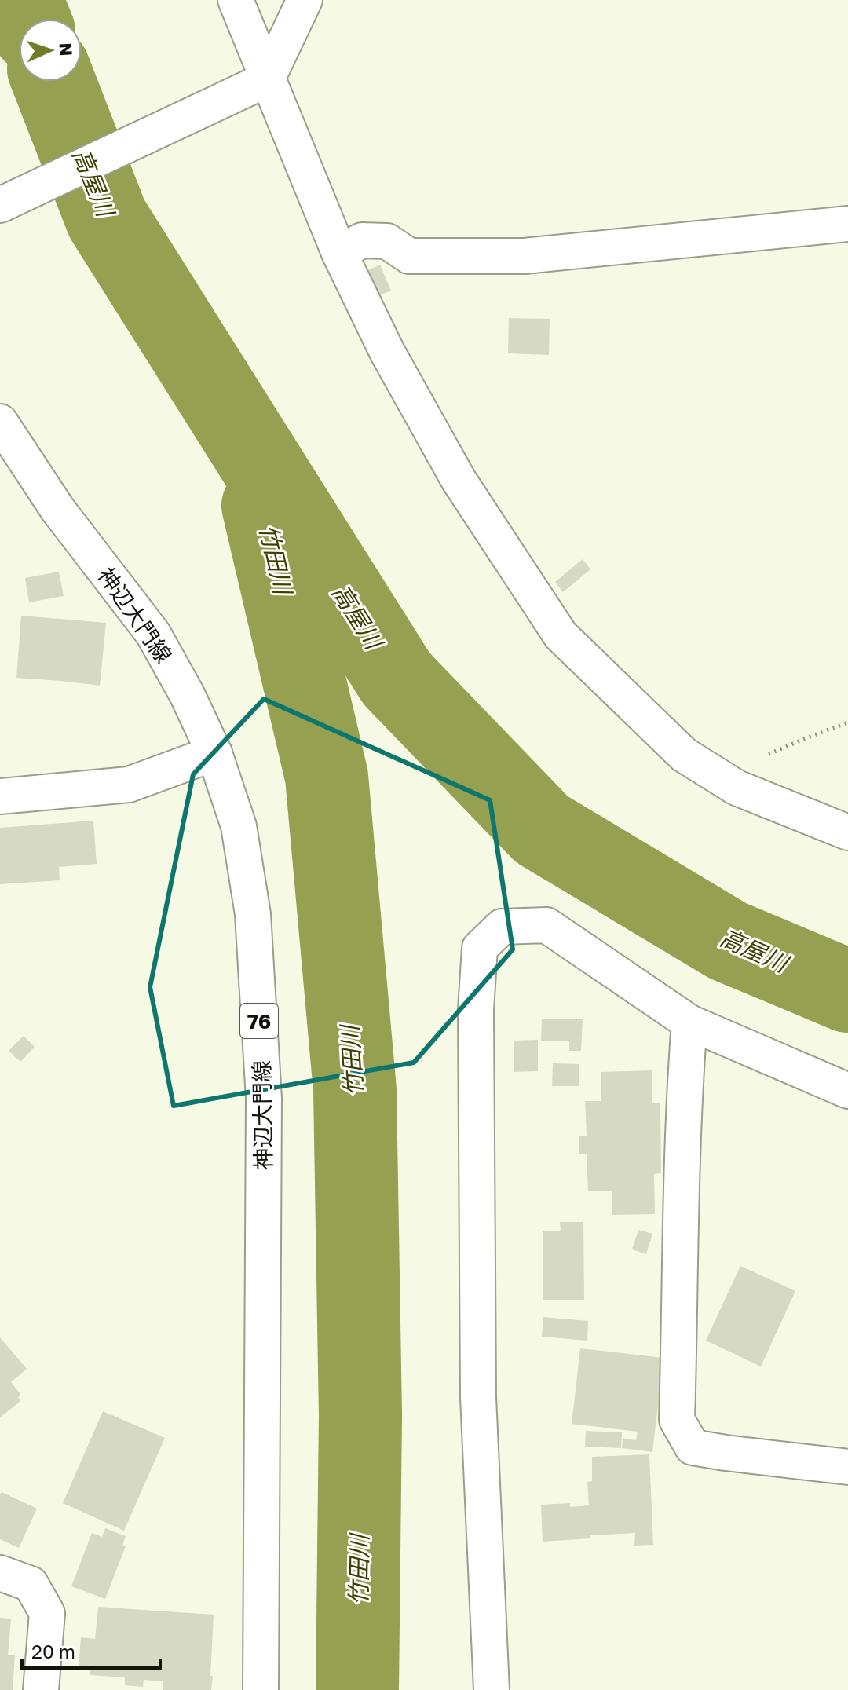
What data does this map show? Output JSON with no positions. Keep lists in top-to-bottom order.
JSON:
{
  "streets": {
    "street": ["神辺大門線", "76"]
  },
  "water": ["高屋川", "竹田川"],
  "scale_bar": "20 m",
  "north": "right"
}
